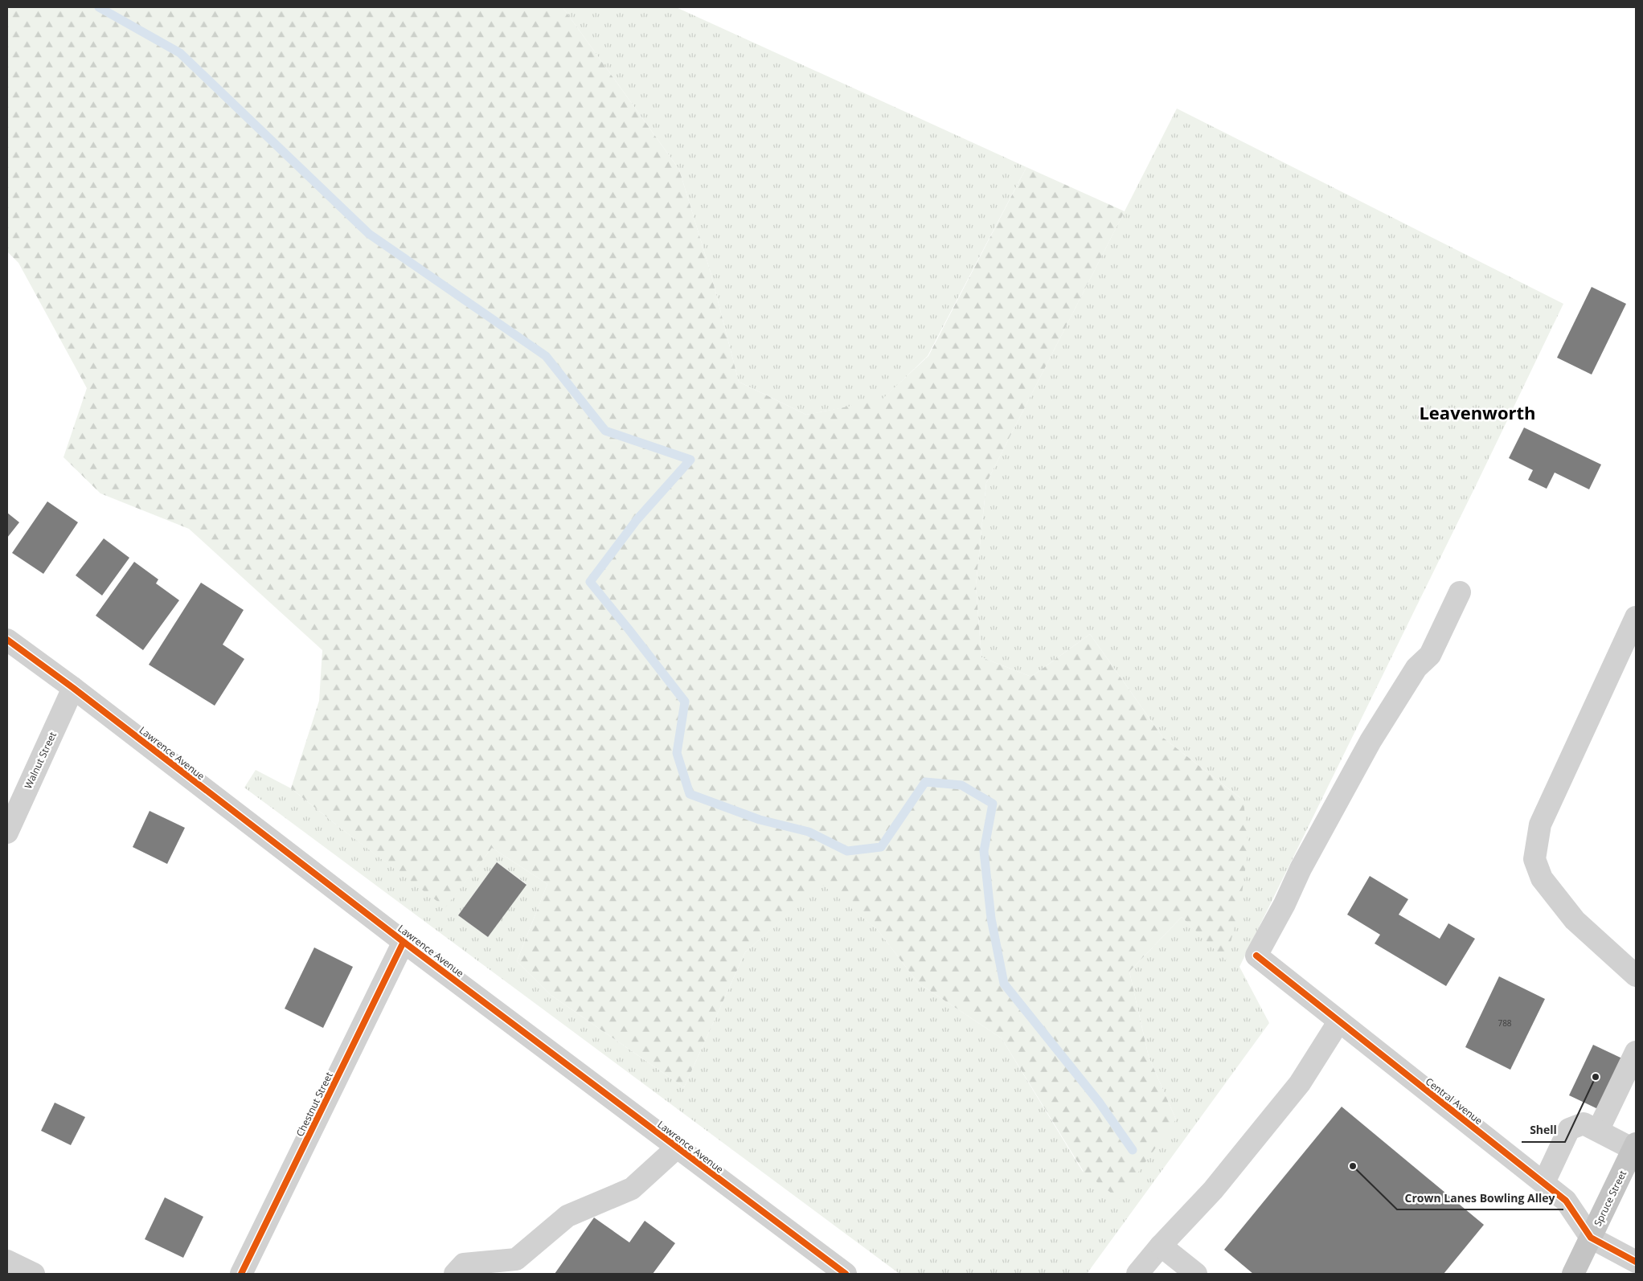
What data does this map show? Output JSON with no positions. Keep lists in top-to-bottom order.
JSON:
{
  "streets": {
    "main road": ["Spruce Street"],
    "street": [
      "Lawrence Avenue",
      "Walnut Street",
      "Central Avenue",
      "Chestnut Street"
    ]
  },
  "crossings": [
    ["Lawrence Avenue", "Walnut Street"],
    ["Lawrence Avenue", "Chestnut Street"],
    ["Central Avenue", "Spruce Street"]
  ],
  "districts": ["Leavenworth"],
  "places": ["Shell", "Crown Lanes Bowling Alley"],
  "house_numbers": ["788"]
}
